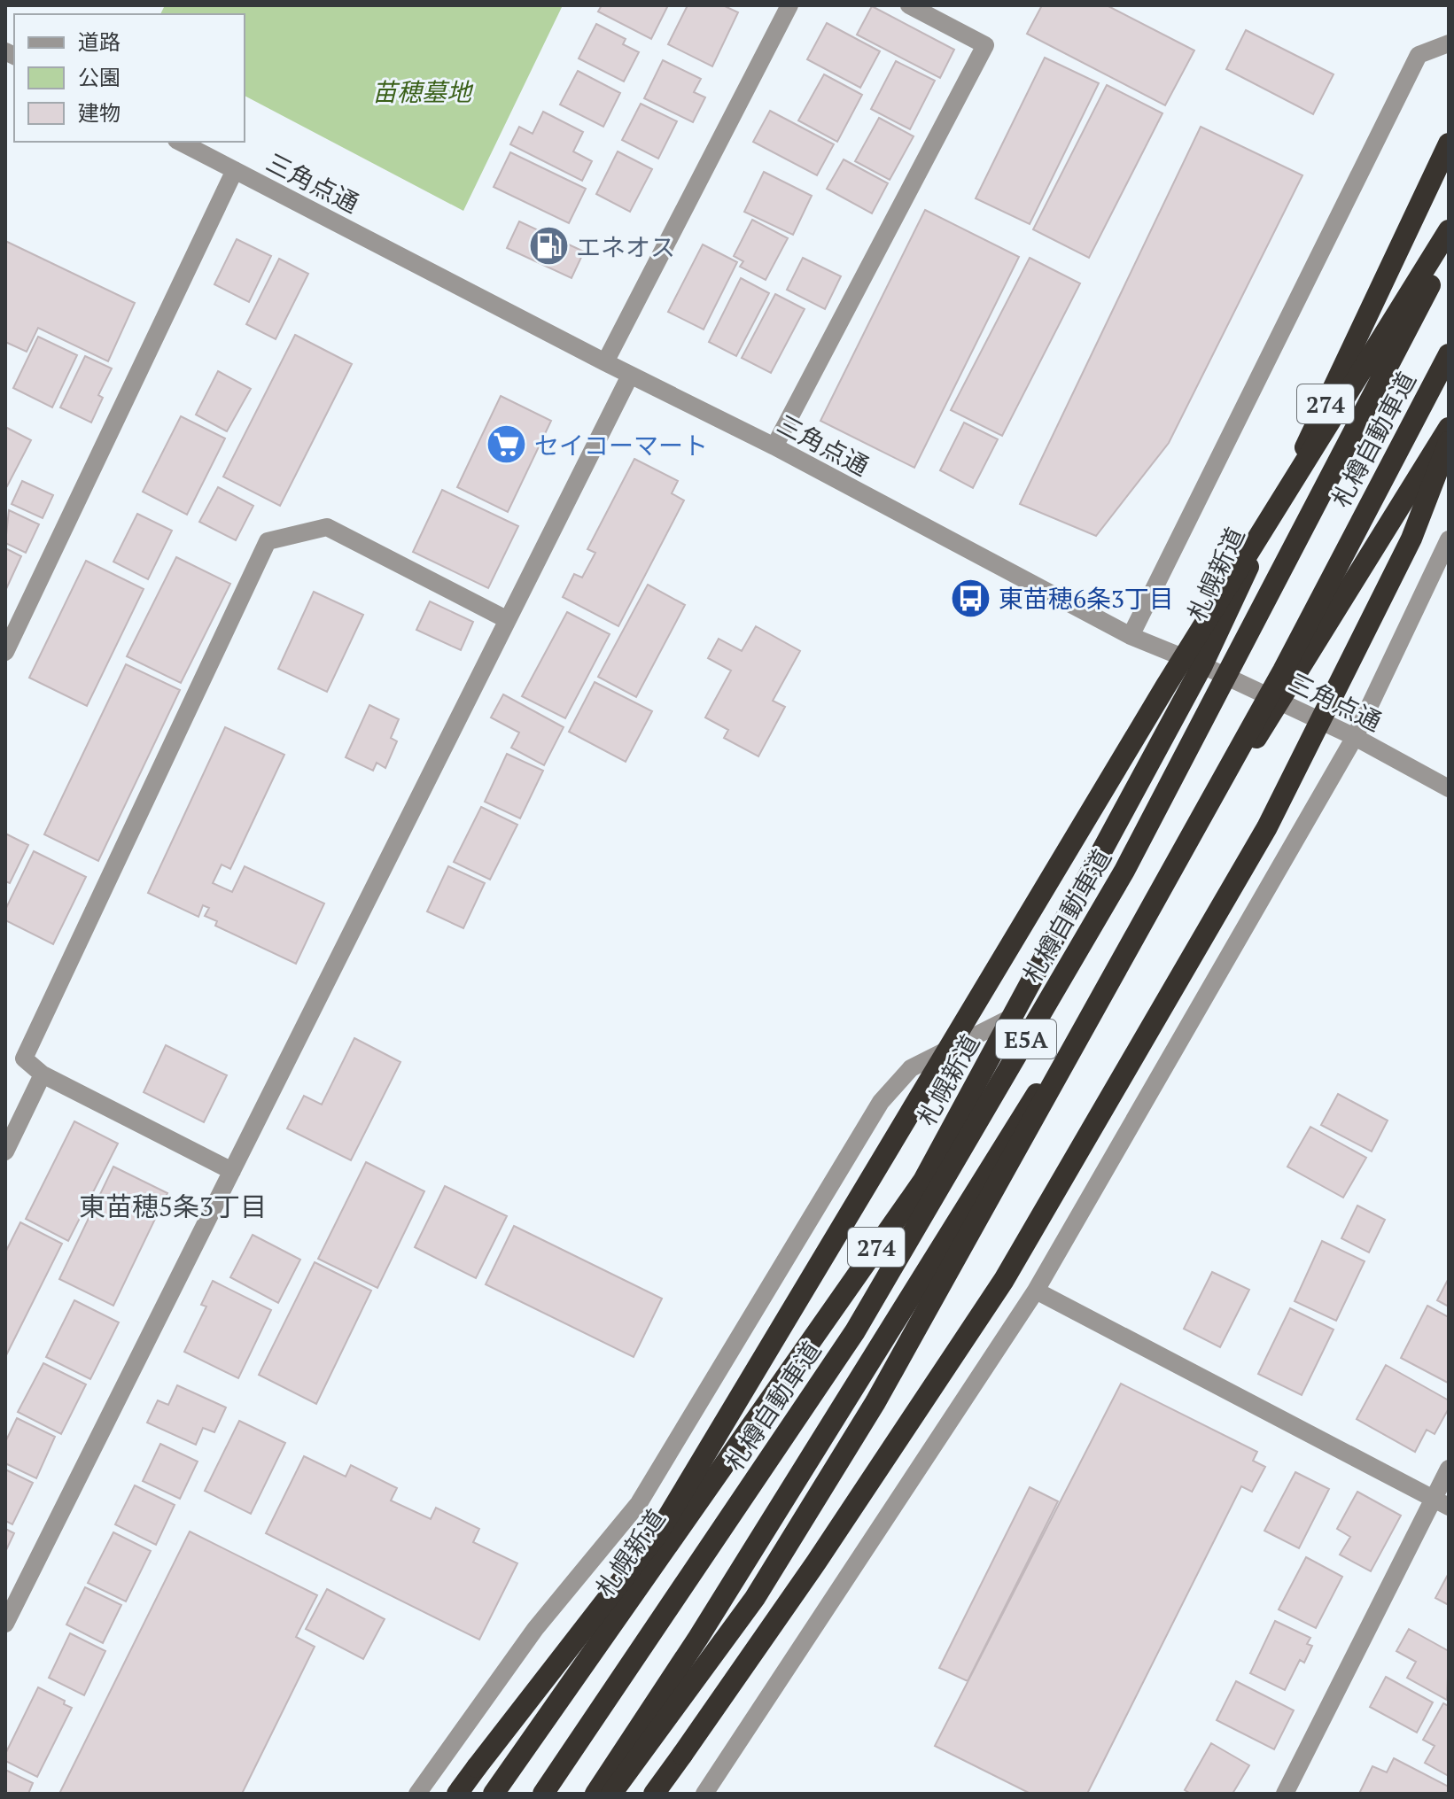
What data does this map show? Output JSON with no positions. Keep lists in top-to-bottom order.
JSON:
{
  "streets": {
    "highway": [
      "274",
      "札樽自動車道",
      "札幌新道",
      "E5A"
    ],
    "street": ["三角点通"]
  },
  "crossings": [
    ["三角点通", "274"],
    ["三角点通", "札幌新道"]
  ],
  "districts": ["東苗穂5条3丁目"],
  "parks": ["苗穂墓地"],
  "places": {
    "fuel station": ["エネオス"],
    "supermarket": ["セイコーマート"],
    "bus stop": ["東苗穂6条3丁目"]
  },
  "legend": ["道路", "公園", "建物"]
}
